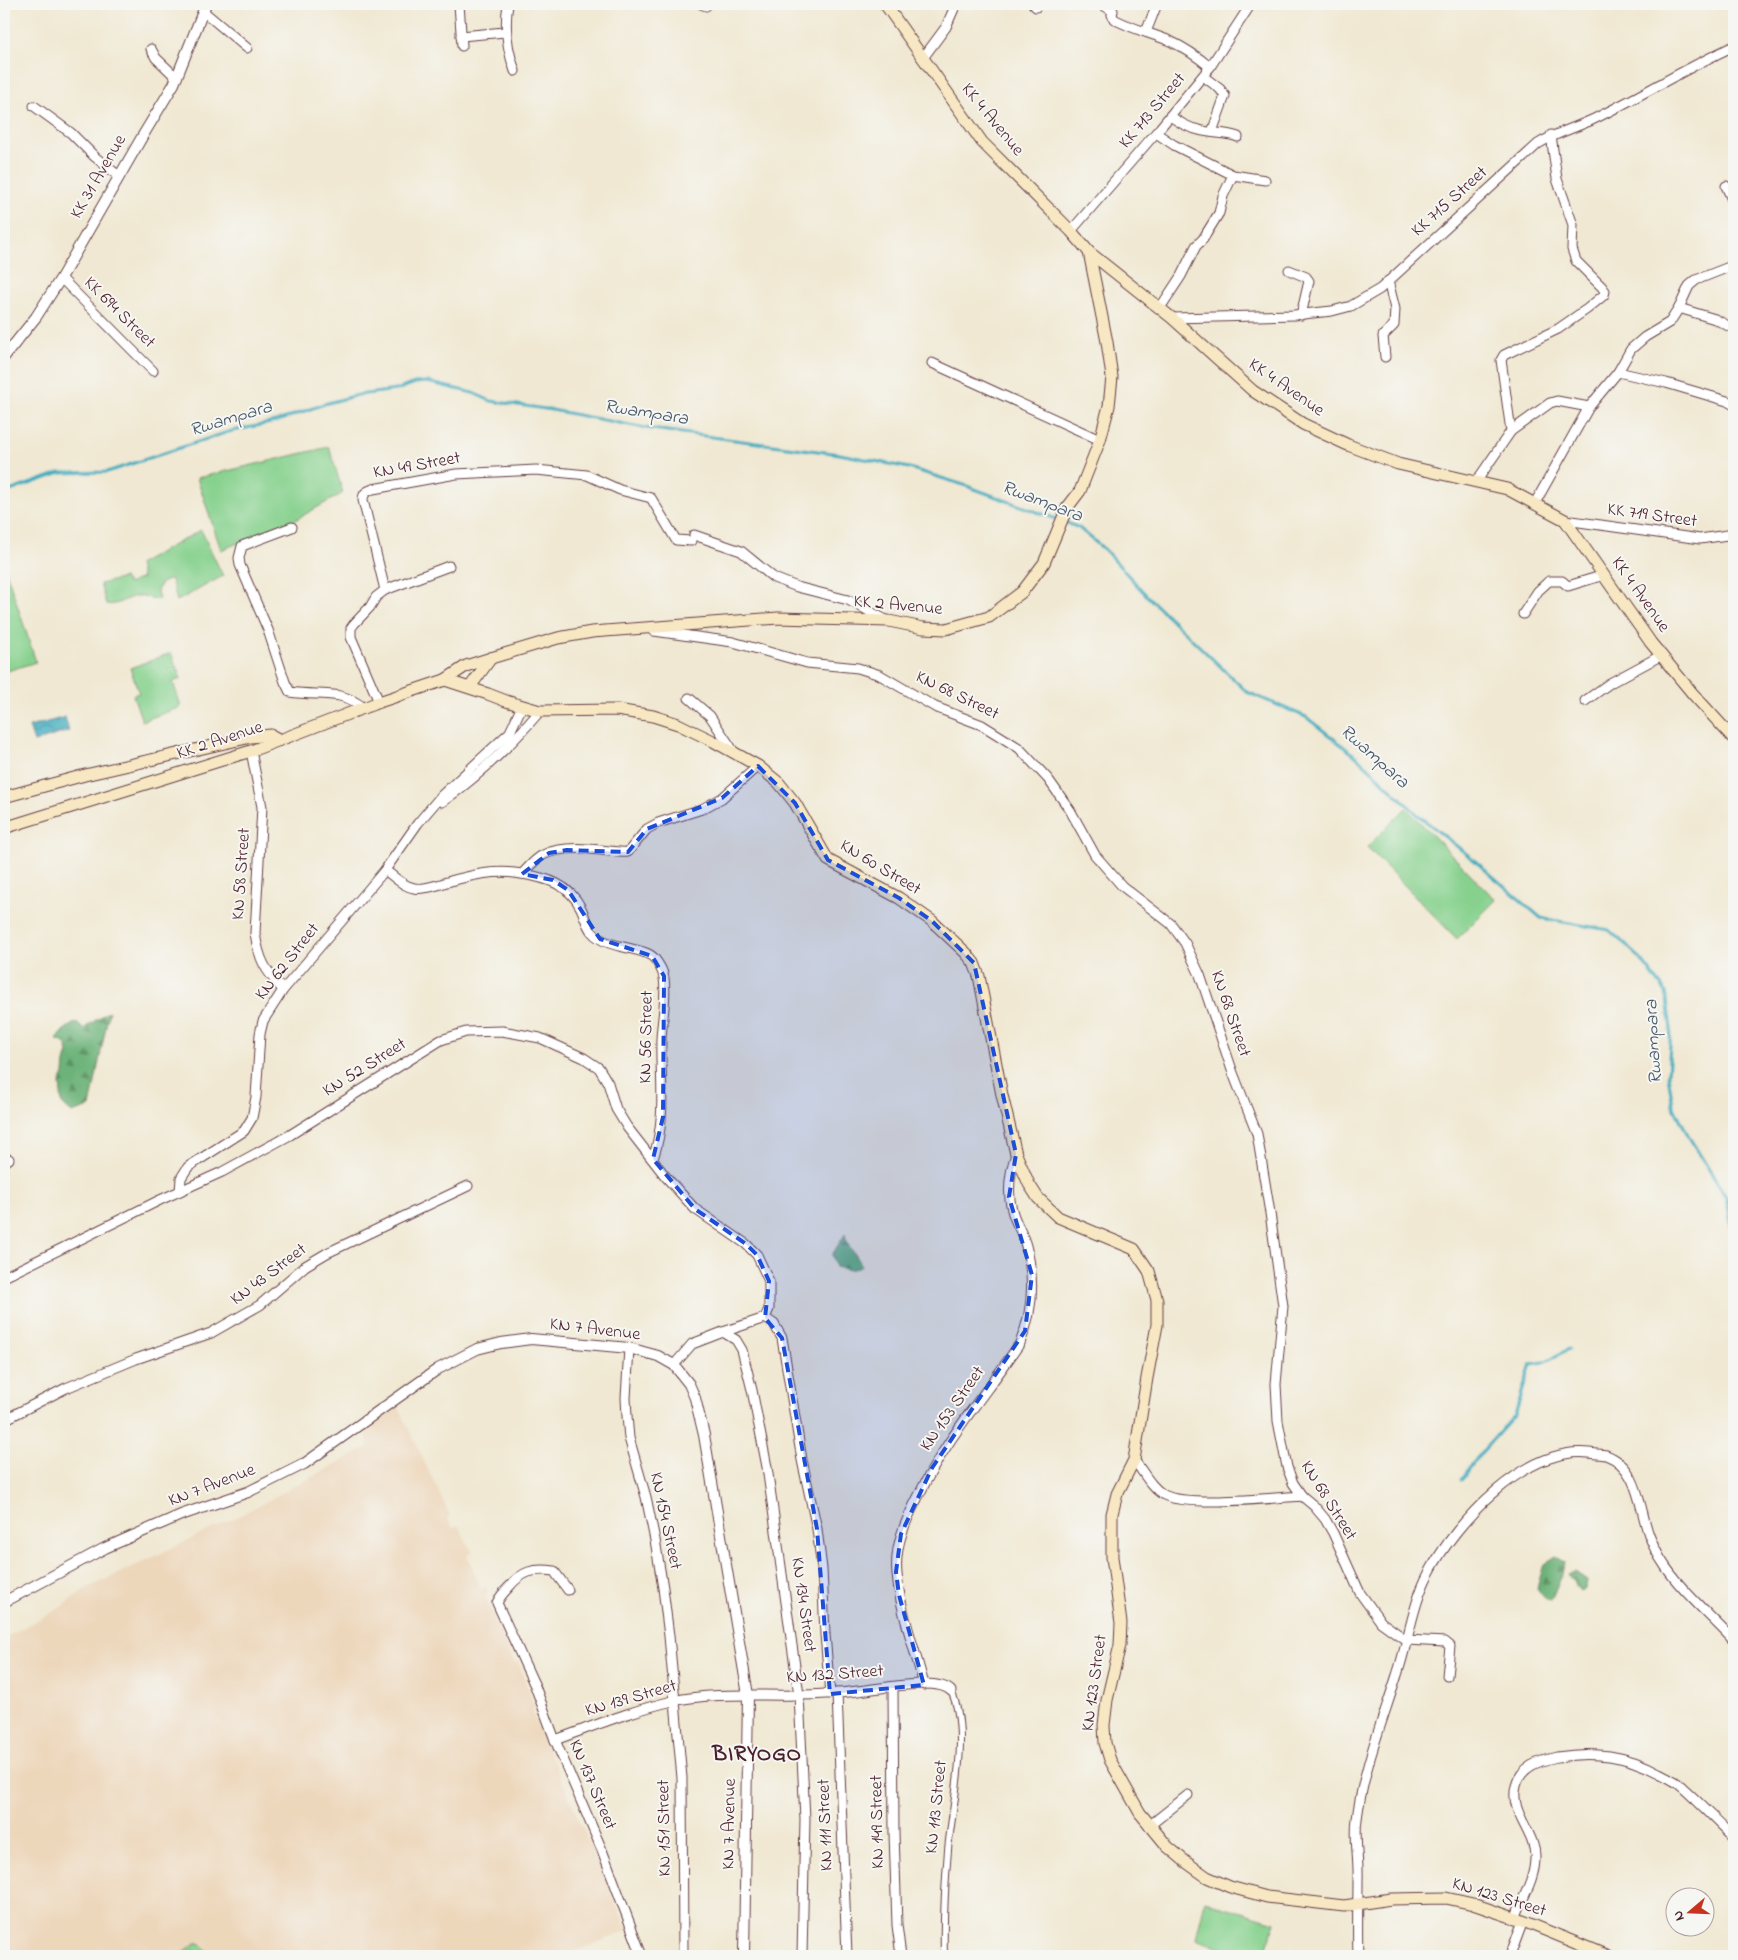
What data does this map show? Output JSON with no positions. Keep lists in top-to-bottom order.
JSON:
{
  "streets": {
    "main road": [
      "KK 4 Avenue",
      "KK 2 Avenue",
      "KN 60 Street",
      "KN 123 Street"
    ],
    "street": [
      "KK 713 Street",
      "KK 31 Avenue",
      "KK 715 Street",
      "KK 694 Street",
      "KN 49 Street",
      "KK 719 Street",
      "KN 68 Street",
      "KN 58 Street",
      "KN 62 Street",
      "KN 56 Street",
      "KN 52 Street",
      "KN 43 Street",
      "KN 7 Avenue",
      "KN 153 Street",
      "KN 154 Street",
      "KN 134 Street",
      "KN 132 Street",
      "KN 139 Street",
      "KN 137 Street",
      "KN 113 Street",
      "KN 149 Street",
      "KN 111 Street",
      "KN 151 Street"
    ]
  },
  "crossings": [
    ["KK 713 Street", "KK 4 Avenue"],
    ["KK 4 Avenue", "KK 715 Street"],
    ["KK 4 Avenue", "KK 719 Street"],
    ["KK 4 Avenue", "KK 2 Avenue"],
    ["KK 31 Avenue", "KK 694 Street"],
    ["KN 49 Street", "KK 2 Avenue"],
    ["KK 2 Avenue", "KN 68 Street"],
    ["KK 2 Avenue", "KN 58 Street"],
    ["KN 60 Street", "KN 62 Street"],
    ["KN 60 Street", "KN 153 Street"],
    ["KN 60 Street", "KN 123 Street"],
    ["KN 58 Street", "KN 62 Street"],
    ["KN 62 Street", "KN 56 Street"],
    ["KN 62 Street", "KN 52 Street"],
    ["KN 56 Street", "KN 52 Street"],
    ["KN 52 Street", "KN 111 Street"],
    ["KN 7 Avenue", "KN 154 Street"],
    ["KN 7 Avenue", "KN 132 Street"],
    ["KN 7 Avenue", "KN 139 Street"],
    ["KN 153 Street", "KN 132 Street"],
    ["KN 153 Street", "KN 113 Street"],
    ["KN 154 Street", "KN 139 Street"],
    ["KN 154 Street", "KN 151 Street"],
    ["KN 134 Street", "KN 132 Street"],
    ["KN 132 Street", "KN 139 Street"],
    ["KN 132 Street", "KN 113 Street"],
    ["KN 132 Street", "KN 149 Street"],
    ["KN 132 Street", "KN 111 Street"],
    ["KN 139 Street", "KN 137 Street"],
    ["KN 139 Street", "KN 151 Street"]
  ],
  "districts": ["BIRYOGO"],
  "water": ["Rwampara"],
  "north": "left"
}
